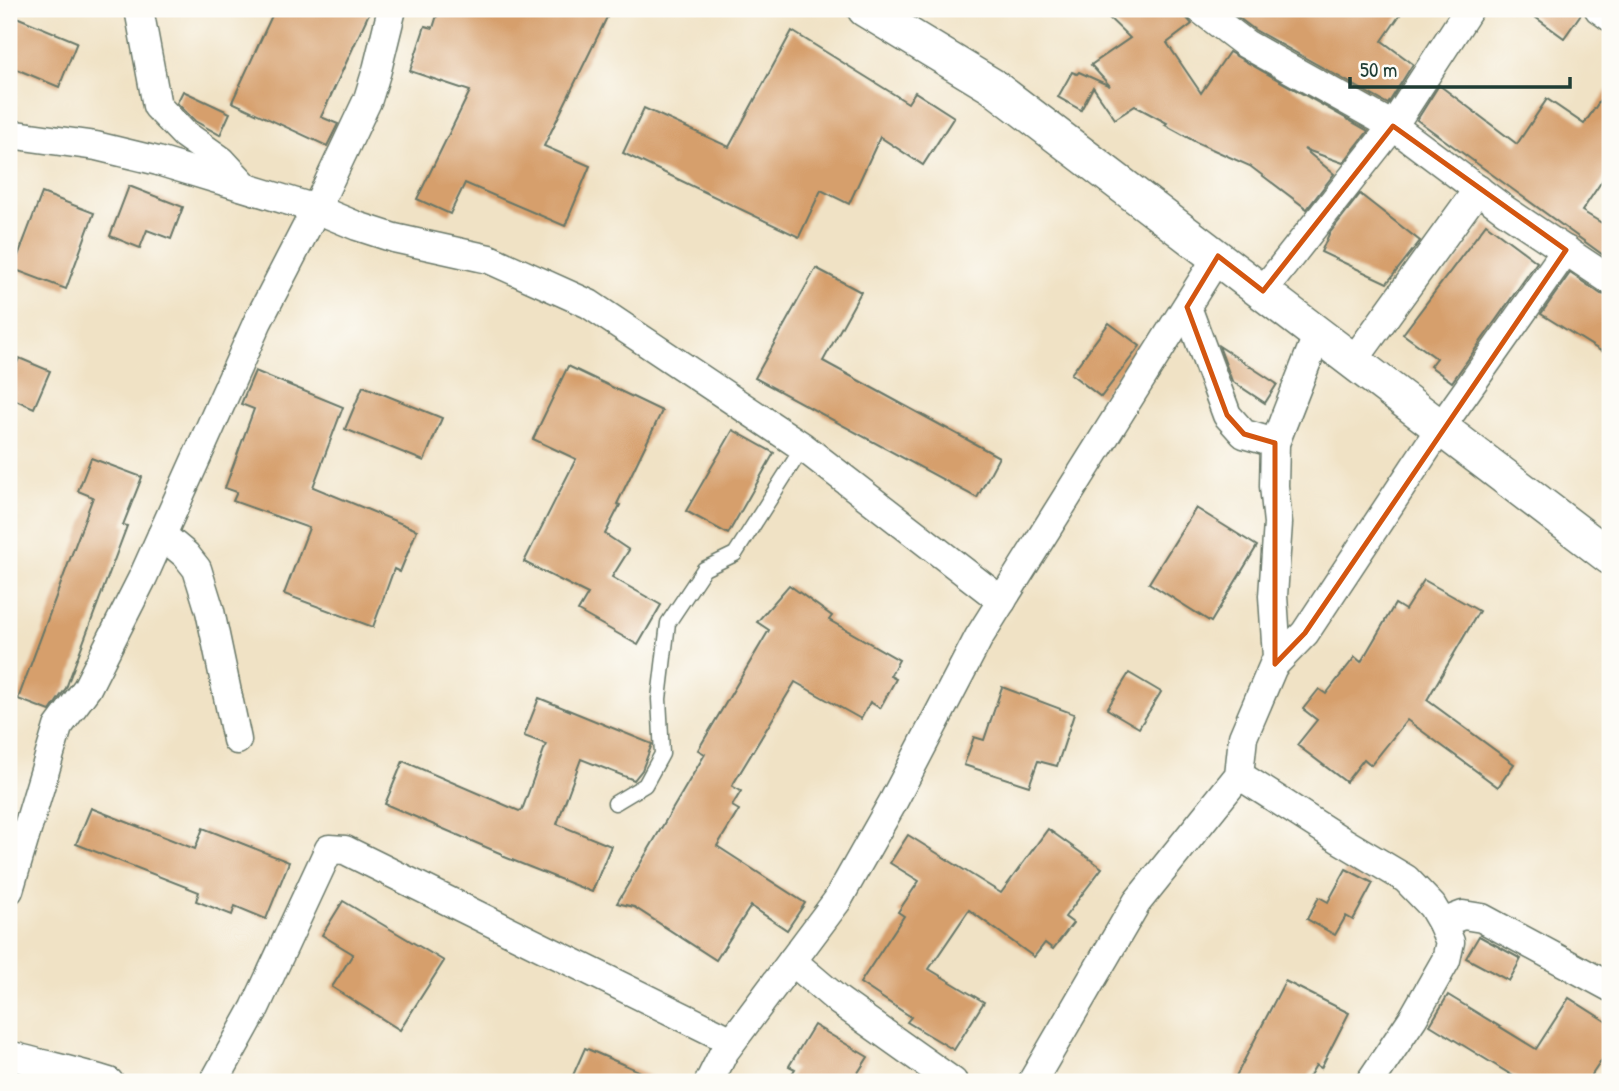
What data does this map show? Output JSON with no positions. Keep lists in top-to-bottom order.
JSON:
{
  "scale_bar": "50 m"
}
